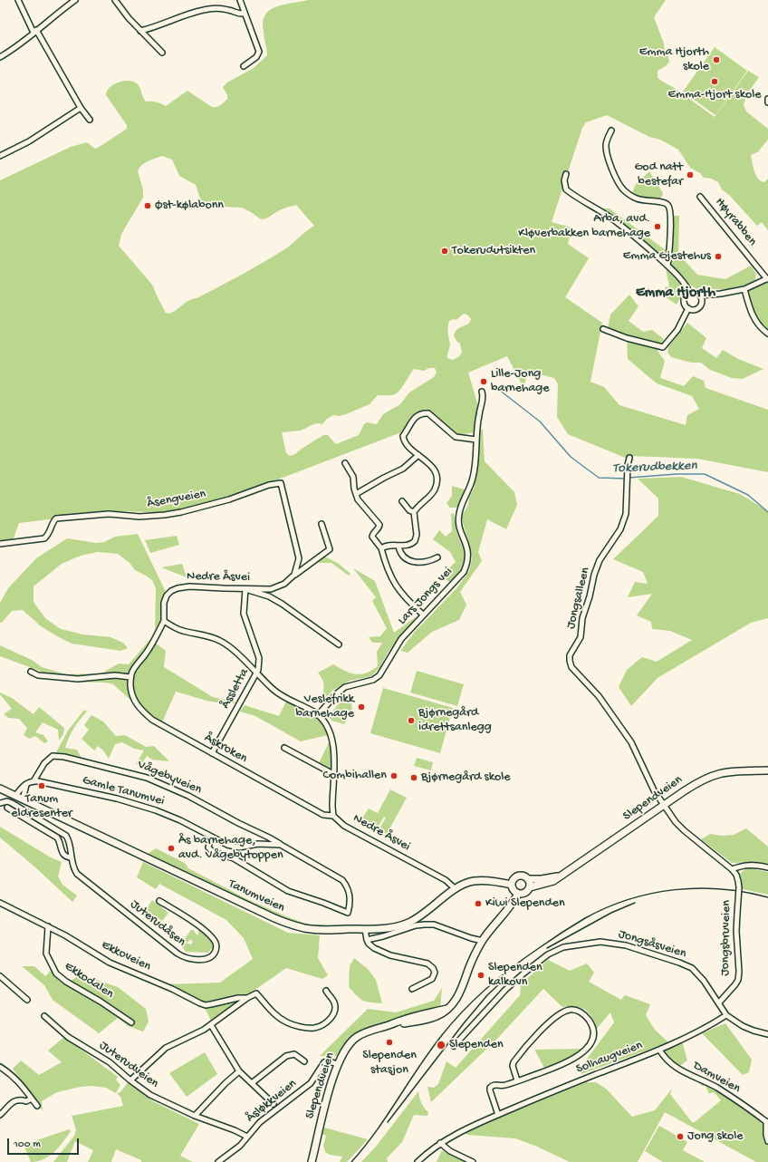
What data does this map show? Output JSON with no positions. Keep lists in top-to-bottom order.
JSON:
{
  "streets": {
    "main road": ["Slependveien", "Tanumveien"],
    "street": [
      "Høyrabben",
      "Åsengveien",
      "Nedre Åsvei",
      "Lars Jongs vei",
      "Jongsalleen",
      "Åssletta",
      "Åskroken",
      "Vågebyveien",
      "Gamle Tanumvei",
      "Juterudåsen",
      "Jongsbruveien",
      "Jongsåsveien",
      "Ekkoveien",
      "Ekkodalen",
      "Solhaugveien",
      "Juterudveien",
      "Damveien",
      "Åsløkkveien"
    ]
  },
  "crossings": [
    ["Åsengveien", "Nedre Åsvei"],
    ["Nedre Åsvei", "Lars Jongs vei"],
    ["Nedre Åsvei", "Åssletta"],
    ["Nedre Åsvei", "Åskroken"],
    ["Nedre Åsvei", "Tanumveien"],
    ["Jongsalleen", "Slependveien"],
    ["Jongsalleen", "Jongsbruveien"],
    ["Åssletta", "Åskroken"],
    ["Vågebyveien", "Gamle Tanumvei"],
    ["Slependveien", "Tanumveien"],
    ["Slependveien", "Jongsbruveien"],
    ["Slependveien", "Åsløkkveien"],
    ["Jongsbruveien", "Jongsåsveien"],
    ["Jongsåsveien", "Solhaugveien"],
    ["Ekkoveien", "Ekkodalen"],
    ["Solhaugveien", "Damveien"],
    ["Juterudveien", "Åsløkkveien"]
  ],
  "districts": ["Emma Hjorth"],
  "water": ["Tokerudbekken"],
  "places": [
    "Emma Hjorth skole",
    "Emma-Hjort skole",
    "God natt bestefar",
    "Øst-kølabonn",
    "Arba, avd. Kløverbakken barnehage",
    "Tokerudutsikten",
    "Emma Gjestehus",
    "Lille-Jong barnehage",
    "Veslefrikk barnehage",
    "Bjørnegård idrettsanlegg",
    "Combihallen",
    "Bjørnegård skole",
    "Tanum eldresenter",
    "Ås barnehage, avd. Vågebytoppen",
    "Kiwi Slependen",
    "Slependen kalkovn",
    "Slependen stasjon",
    "Slependen",
    "Jong skole"
  ],
  "scale_bar": "100 m"
}
